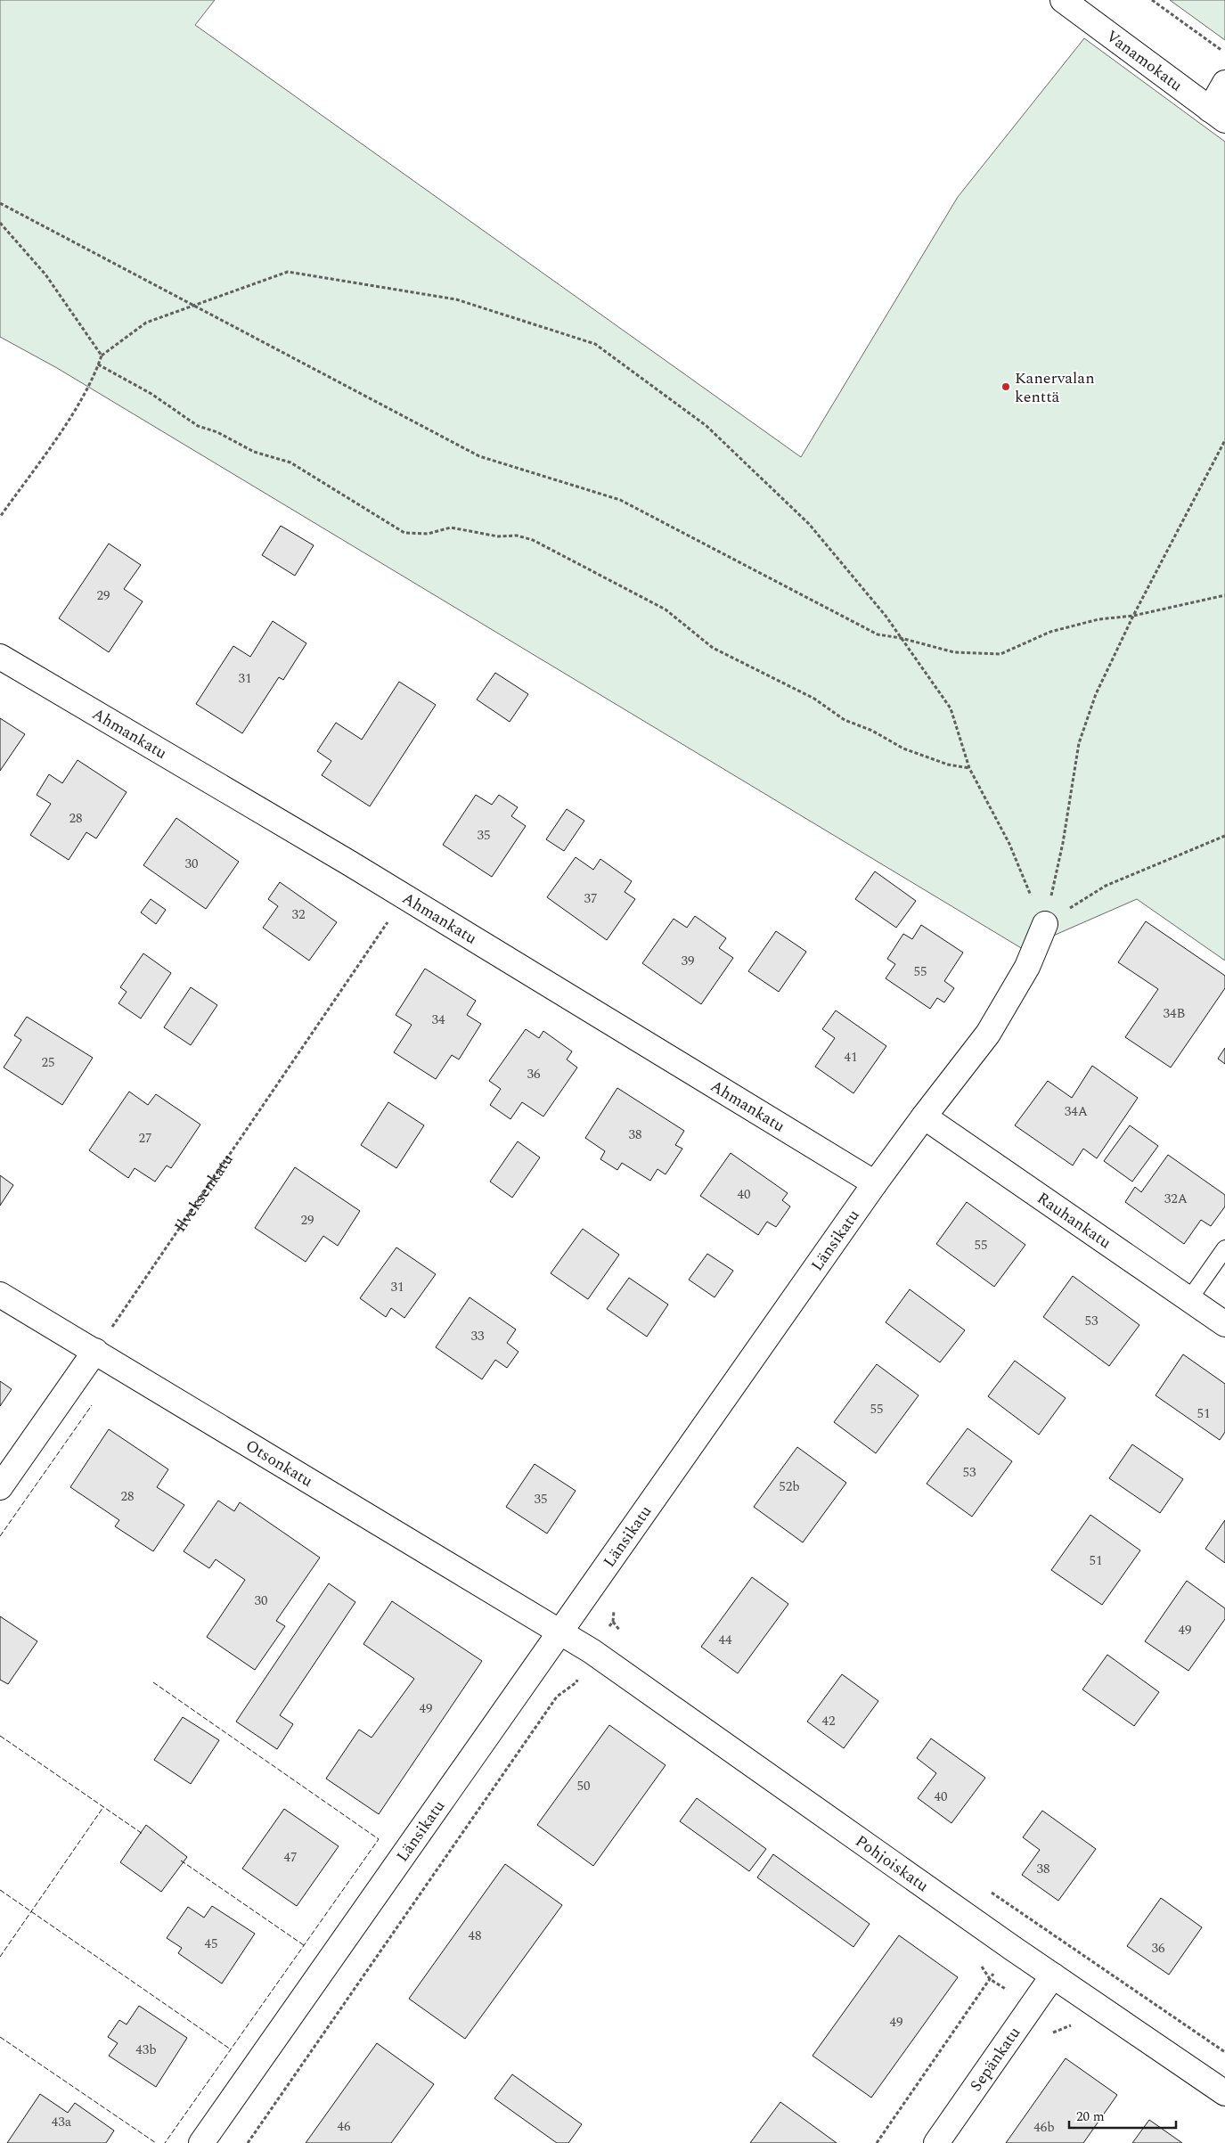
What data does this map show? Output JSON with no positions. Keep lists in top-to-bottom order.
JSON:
{
  "streets": {
    "street": [
      "Vanamokatu",
      "Ahmankatu",
      "Rauhankatu",
      "Länsikatu",
      "Otsonkatu",
      "Pohjoiskatu",
      "Sepänkatu"
    ],
    "path": ["Ilveksenkatu"]
  },
  "crossings": [
    ["Ahmankatu", "Ilveksenkatu"],
    ["Ahmankatu", "Länsikatu"],
    ["Ilveksenkatu", "Otsonkatu"],
    ["Rauhankatu", "Länsikatu"],
    ["Länsikatu", "Otsonkatu"],
    ["Länsikatu", "Pohjoiskatu"],
    ["Otsonkatu", "Pohjoiskatu"],
    ["Pohjoiskatu", "Sepänkatu"]
  ],
  "places": ["Kanervalan kenttä"],
  "house_numbers": [
    "29",
    "31",
    "28",
    "35",
    "30",
    "37",
    "32",
    "39",
    "55",
    "34B",
    "34",
    "41",
    "25",
    "36",
    "34A",
    "38",
    "27",
    "40",
    "32A",
    "29",
    "55",
    "31",
    "53",
    "33",
    "55",
    "51",
    "53",
    "52b",
    "28",
    "35",
    "51",
    "30",
    "49",
    "44",
    "49",
    "42",
    "50",
    "40",
    "47",
    "38",
    "48",
    "45",
    "36",
    "49",
    "43b",
    "43a",
    "46",
    "46b"
  ],
  "scale_bar": "20 m"
}
